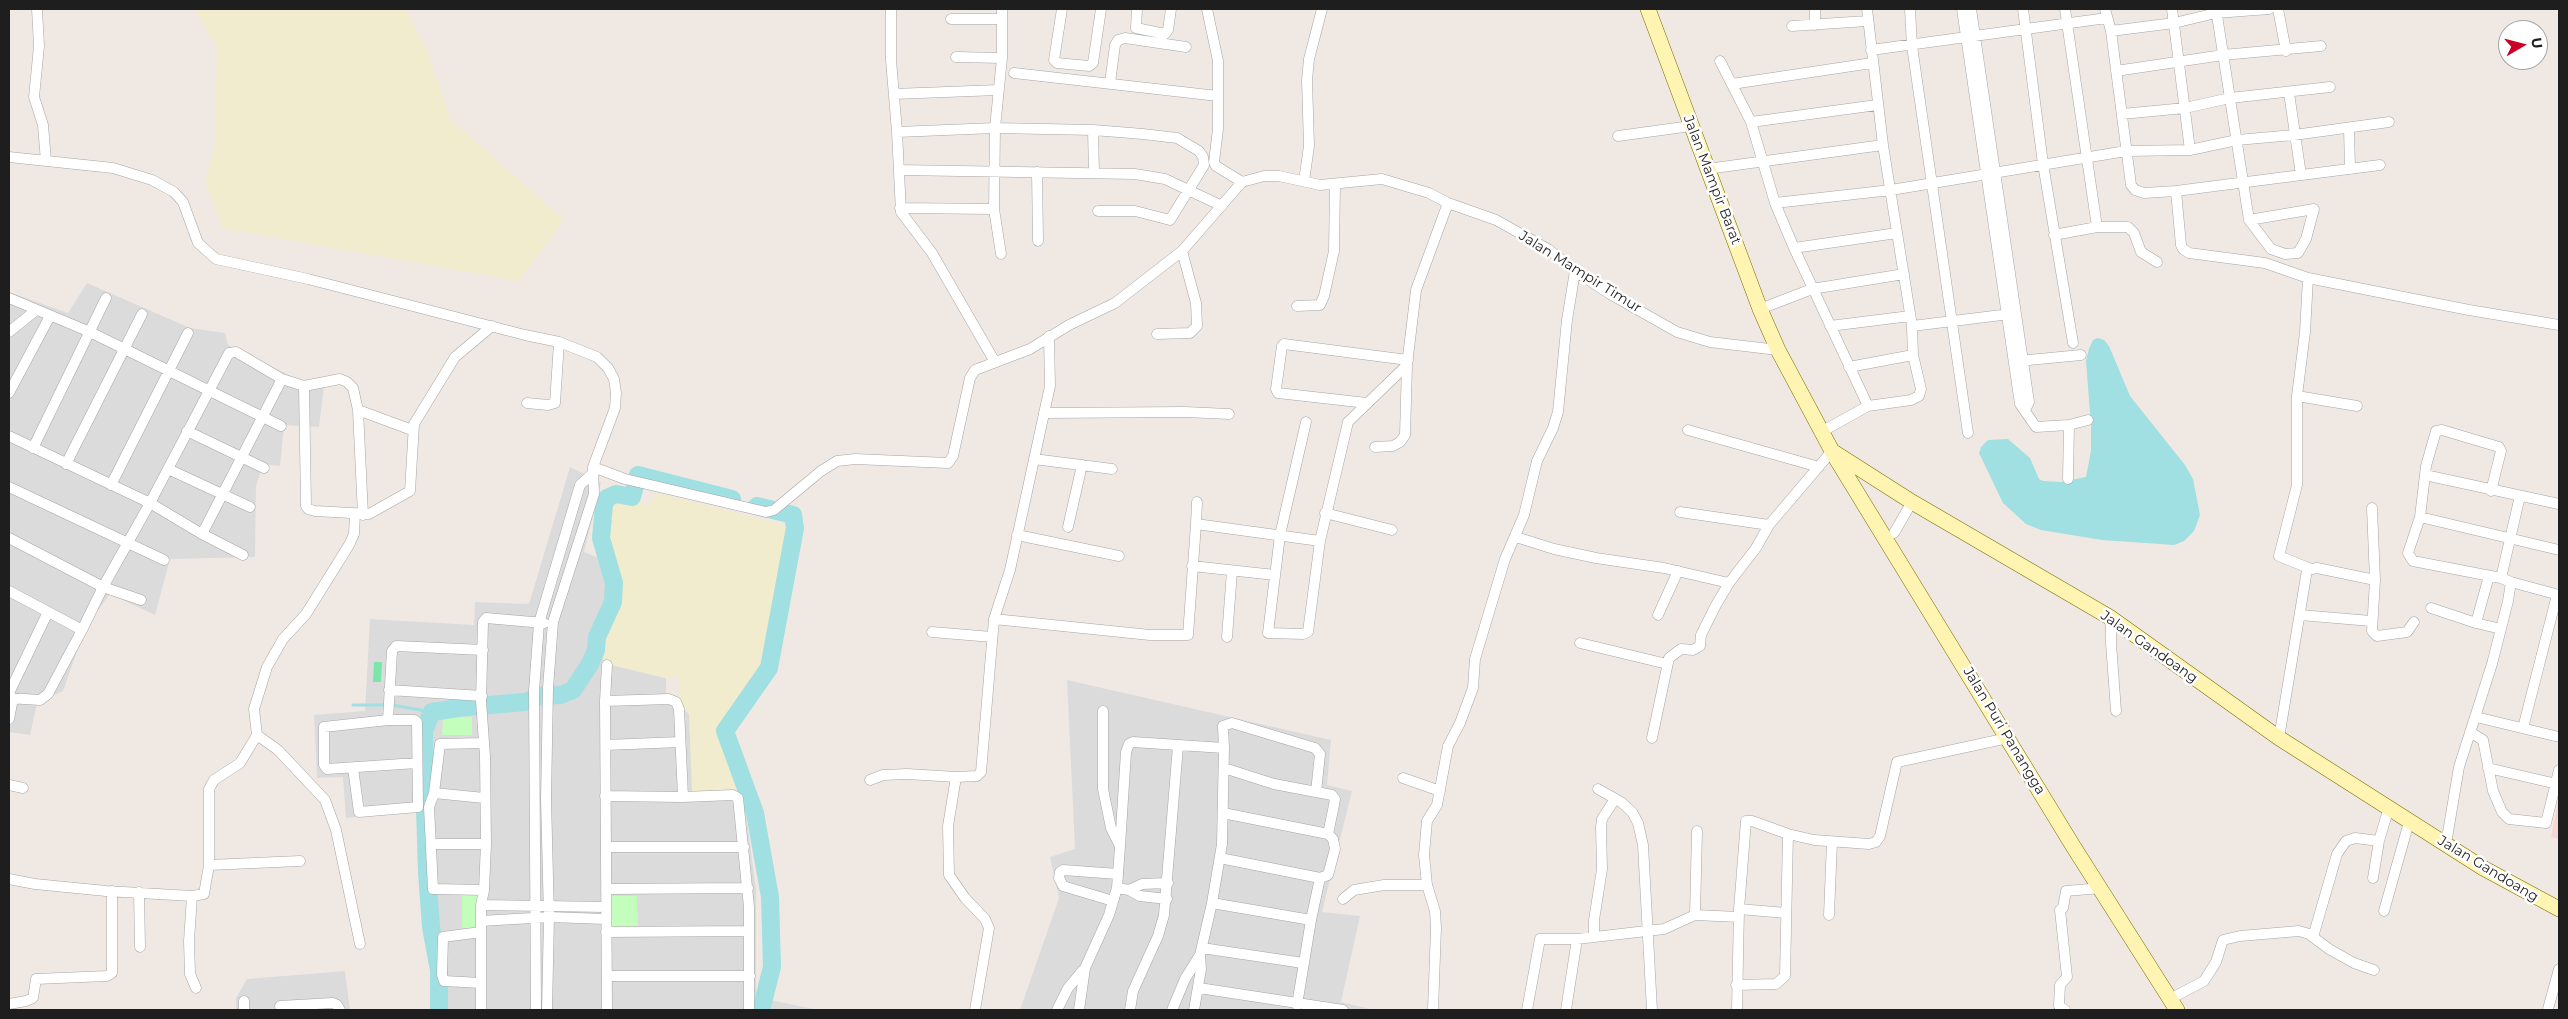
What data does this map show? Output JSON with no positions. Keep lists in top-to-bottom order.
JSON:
{
  "streets": {
    "street": [
      "Jalan Mampir Barat",
      "Jalan Mampir Timur",
      "Jalan Gandoang",
      "Jalan Puri Panangga"
    ]
  },
  "crossings": [
    ["Jalan Mampir Barat", "Jalan Mampir Timur"],
    ["Jalan Mampir Barat", "Jalan Gandoang"],
    ["Jalan Mampir Timur", "Jalan Gandoang"],
    ["Jalan Gandoang", "Jalan Puri Panangga"]
  ],
  "north": "right"
}
